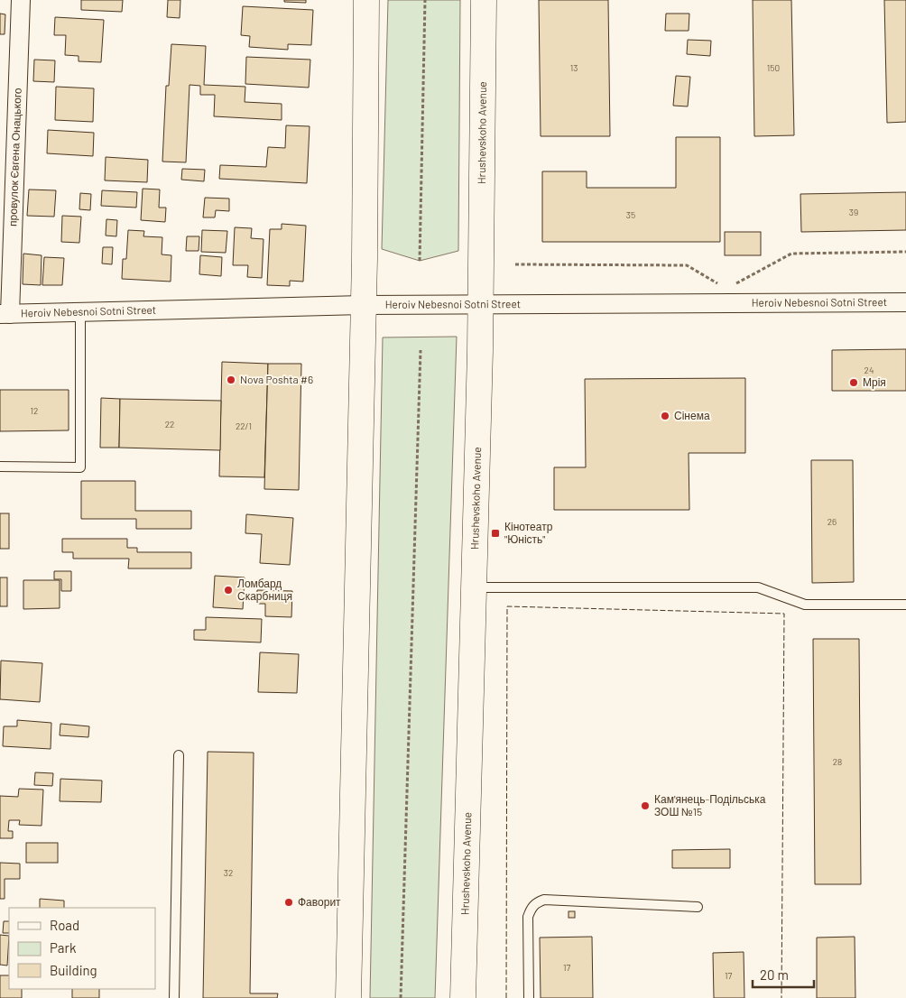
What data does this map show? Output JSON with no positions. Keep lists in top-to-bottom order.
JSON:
{
  "streets": {
    "main road": ["Hrushevskoho Avenue"],
    "street": ["провулок Євгена Онацького", "Heroiv Nebesnoi Sotni Street"]
  },
  "crossings": [
    ["Hrushevskoho Avenue", "Heroiv Nebesnoi Sotni Street"],
    ["провулок Євгена Онацького", "Heroiv Nebesnoi Sotni Street"]
  ],
  "places": {
    "other": [
      "Nova Poshta #6",
      "Мрія",
      "Сінема",
      "Ломбард Скарбниця",
      "Кам'янець-Подільська ЗОШ №15",
      "Фаворит"
    ],
    "transit": ["Кінотеатр \"Юність\""]
  },
  "house_numbers": [
    "13",
    "150",
    "39",
    "35",
    "24",
    "12",
    "22",
    "22/1",
    "26",
    "28",
    "32",
    "17",
    "17"
  ],
  "legend": ["Road", "Park", "Building"],
  "scale_bar": "20 m"
}
